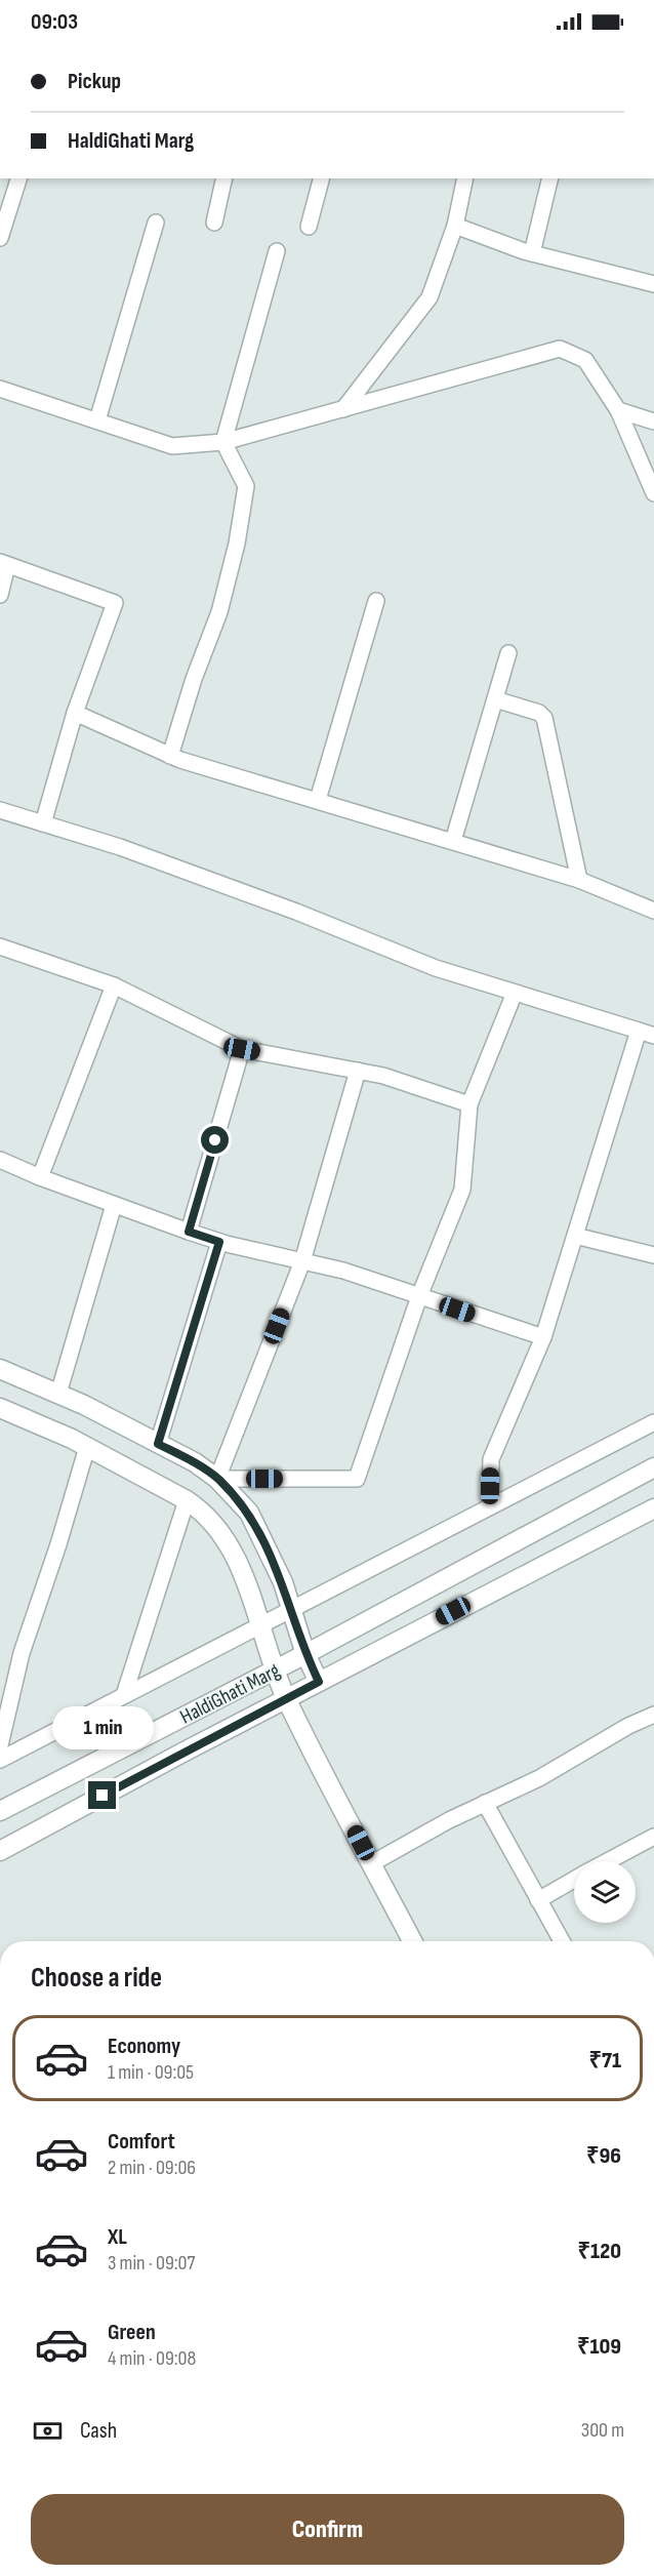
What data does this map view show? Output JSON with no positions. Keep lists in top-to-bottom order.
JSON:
{
  "streets": {
    "street": ["HaldiGhati Marg"]
  },
  "page": {
    "status": "09:03",
    "banner": ["Pickup", "HaldiGhati Marg"],
    "bubble": "1 min",
    "heading": "Choose a ride",
    "list": [
      {
        "name": "Economy",
        "note": "1 min · 09:05",
        "value": "₹71"
      },
      {
        "name": "Comfort",
        "note": "2 min · 09:06",
        "value": "₹96"
      },
      {
        "name": "XL",
        "note": "3 min · 09:07",
        "value": "₹120"
      },
      {
        "name": "Green",
        "note": "4 min · 09:08",
        "value": "₹109"
      }
    ],
    "pay": ["Cash", "300 m"],
    "buttons": "Confirm"
  }
}
